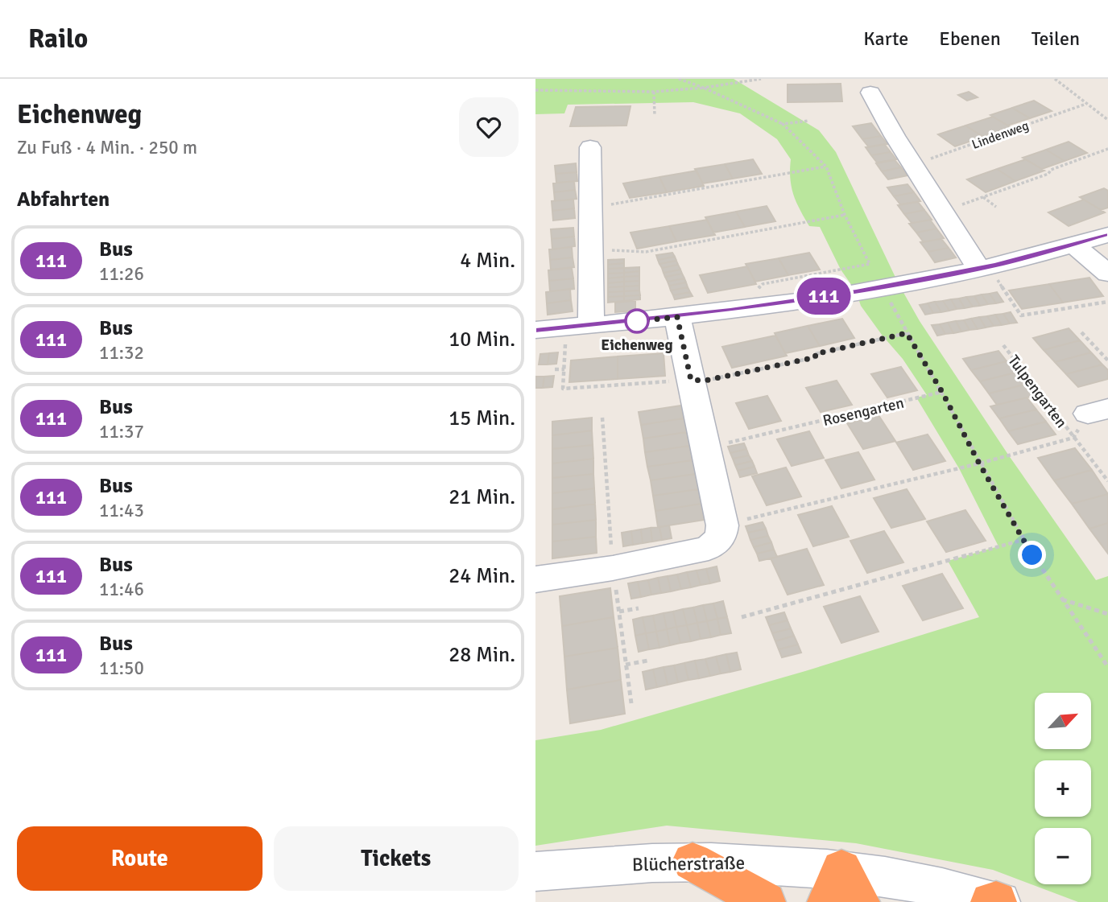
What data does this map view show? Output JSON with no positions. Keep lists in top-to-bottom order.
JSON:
{
  "streets": {
    "street": ["Blücherstraße"],
    "path": ["Lindenweg", "Tulpengarten", "Rosengarten"]
  },
  "places": ["Eichenweg"],
  "lines": ["bus line 111"],
  "north": "top right",
  "page": {
    "header": "Railo",
    "nav": ["Karte", "Ebenen", "Teilen"],
    "heading": [
      ["Eichenweg", "Zu Fuß · 4 Min. · 250 m"],
      "Abfahrten"
    ],
    "on_map": "111",
    "list": [
      {
        "mark": "111",
        "name": "Bus",
        "note": "11:26",
        "value": "4 Min."
      },
      {
        "mark": "111",
        "name": "Bus",
        "note": "11:32",
        "value": "10 Min."
      },
      {
        "mark": "111",
        "name": "Bus",
        "note": "11:37",
        "value": "15 Min."
      },
      {
        "mark": "111",
        "name": "Bus",
        "note": "11:43",
        "value": "21 Min."
      },
      {
        "mark": "111",
        "name": "Bus",
        "note": "11:46",
        "value": "24 Min."
      },
      {
        "mark": "111",
        "name": "Bus",
        "note": "11:50",
        "value": "28 Min."
      }
    ],
    "map_buttons": ["+", "−"],
    "buttons": ["Route", "Tickets"]
  }
}
